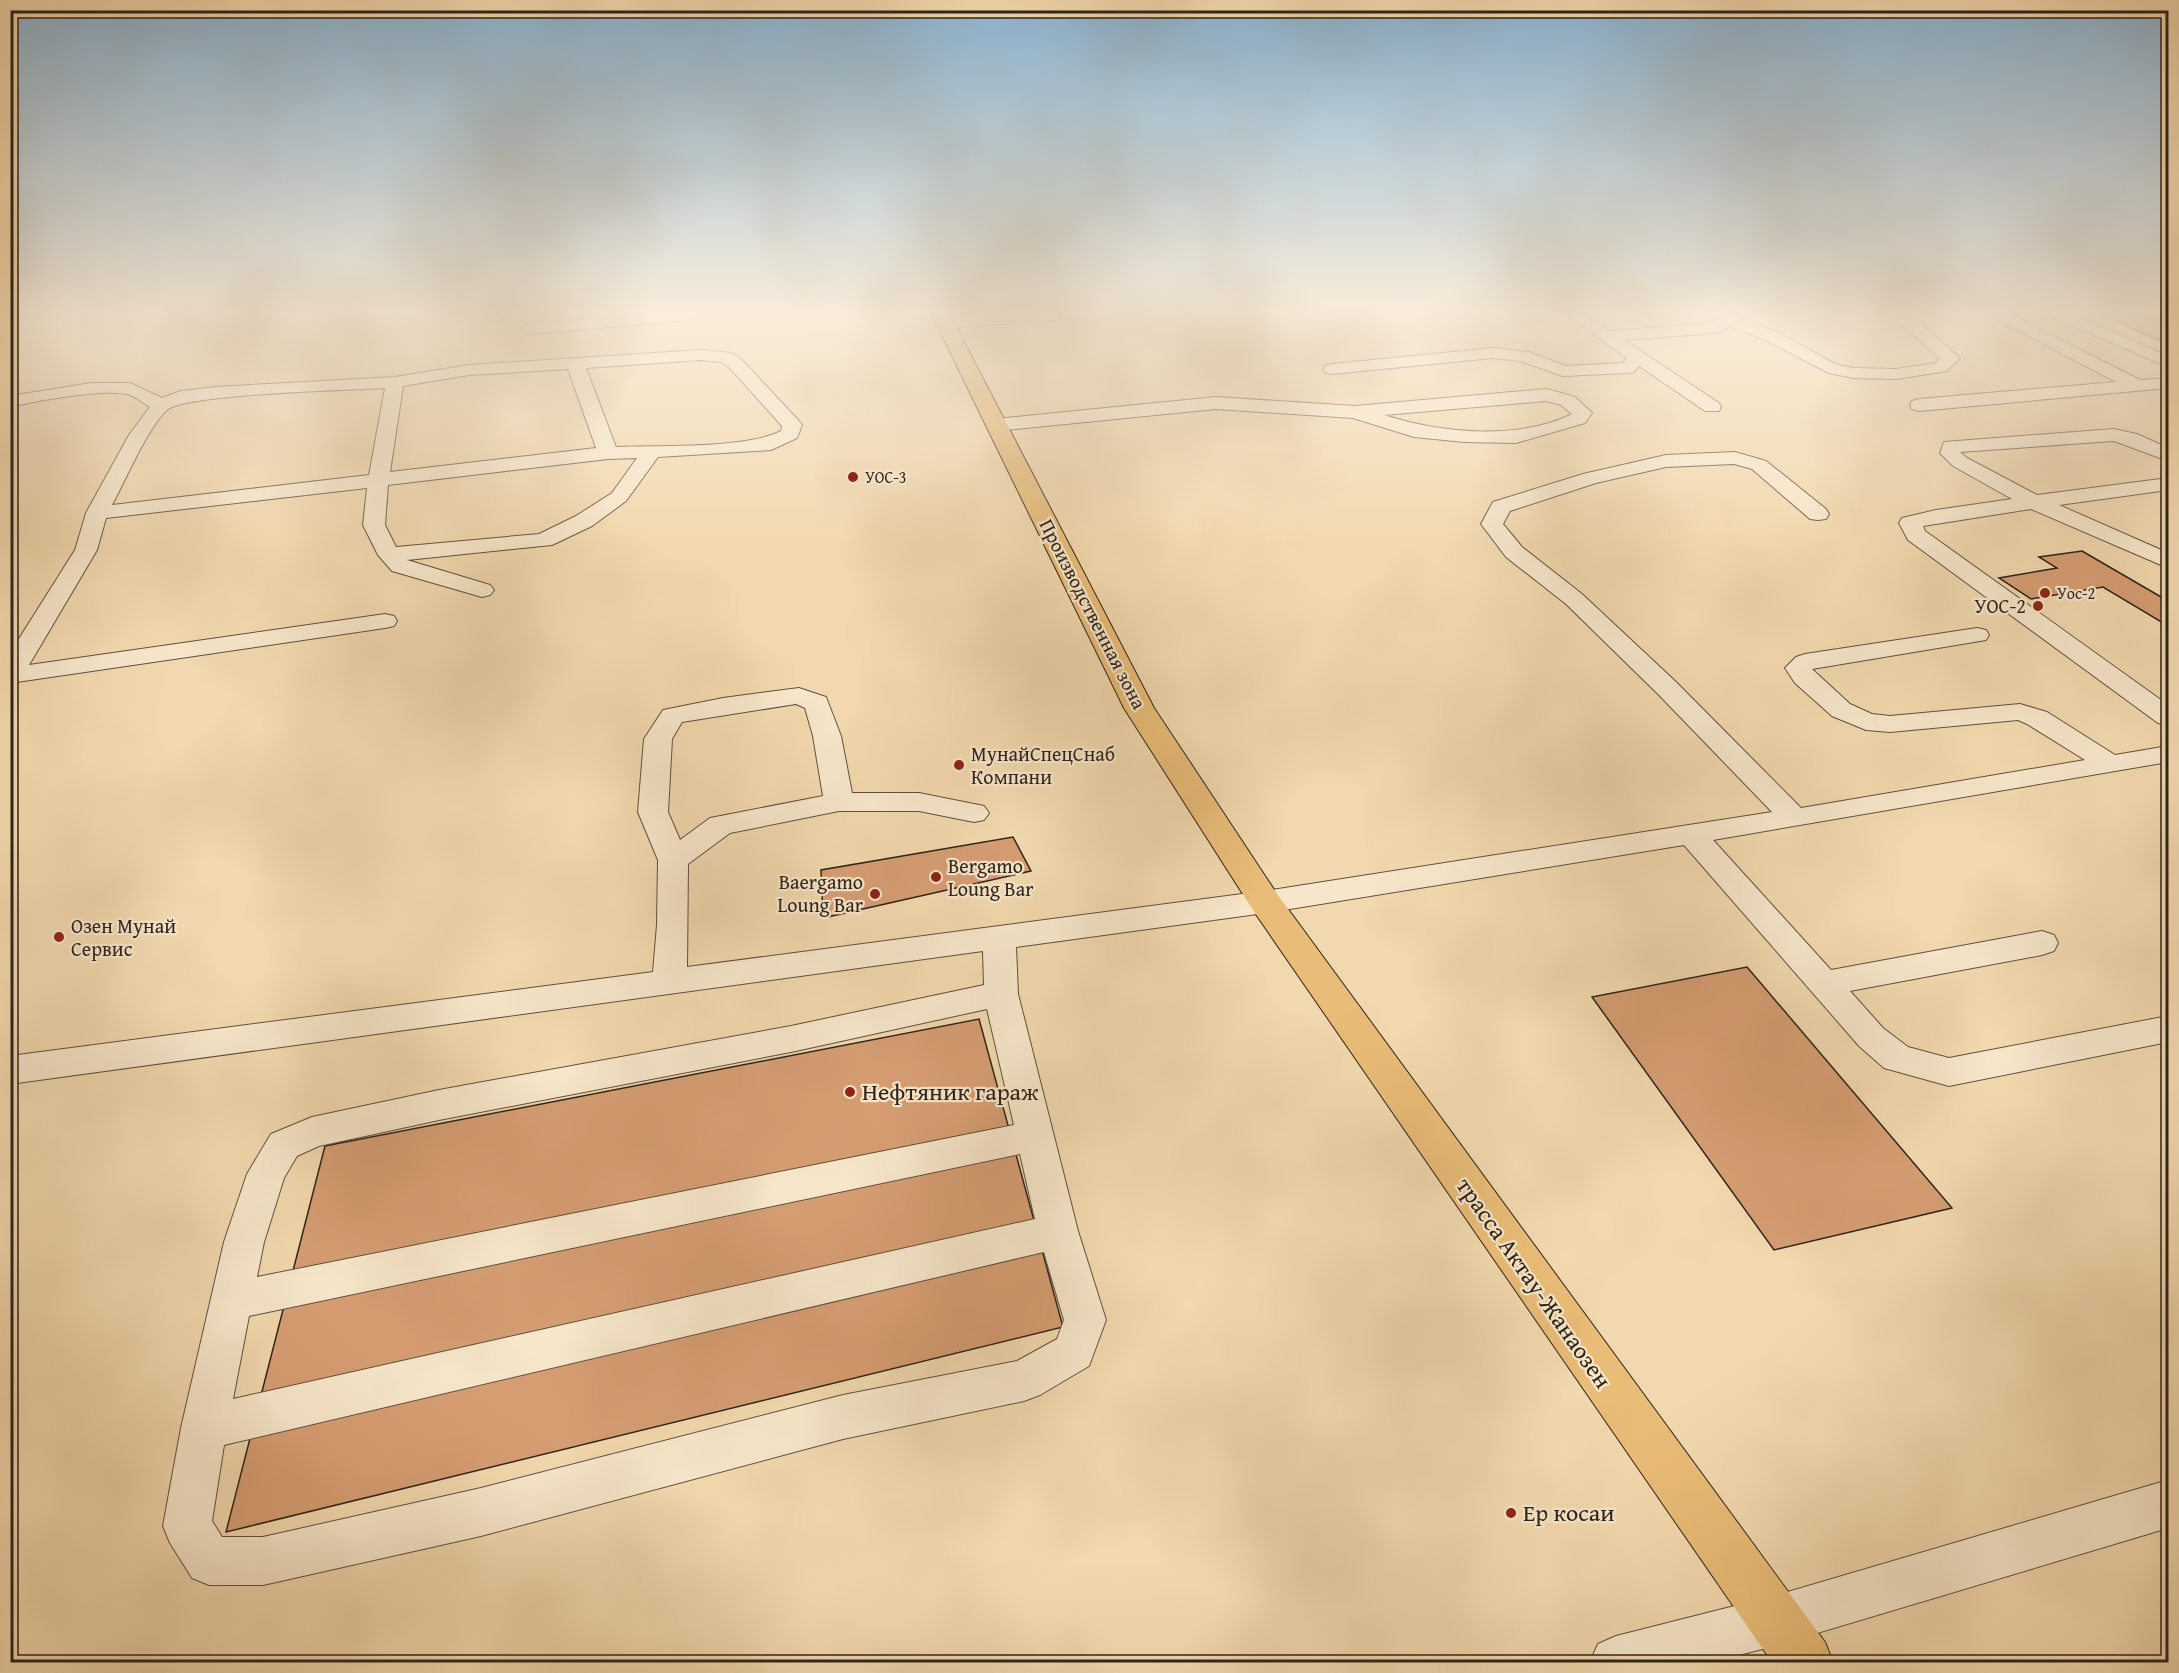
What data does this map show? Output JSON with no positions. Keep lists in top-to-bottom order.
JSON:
{
  "streets": {
    "main road": ["Производственная зона", "трасса Актау-Жанаозен"]
  },
  "crossings": [
    ["Производственная зона", "трасса Актау-Жанаозен"]
  ],
  "places": [
    "УОС-3",
    "Уос-2",
    "УОС-2",
    "МунайСпецСнаб Компани",
    "Bergamo Loung Bar",
    "Baergamo Loung Bar",
    "Озен Мунай Сервис",
    "Нефтяник гараж",
    "Ер косаи"
  ]
}
